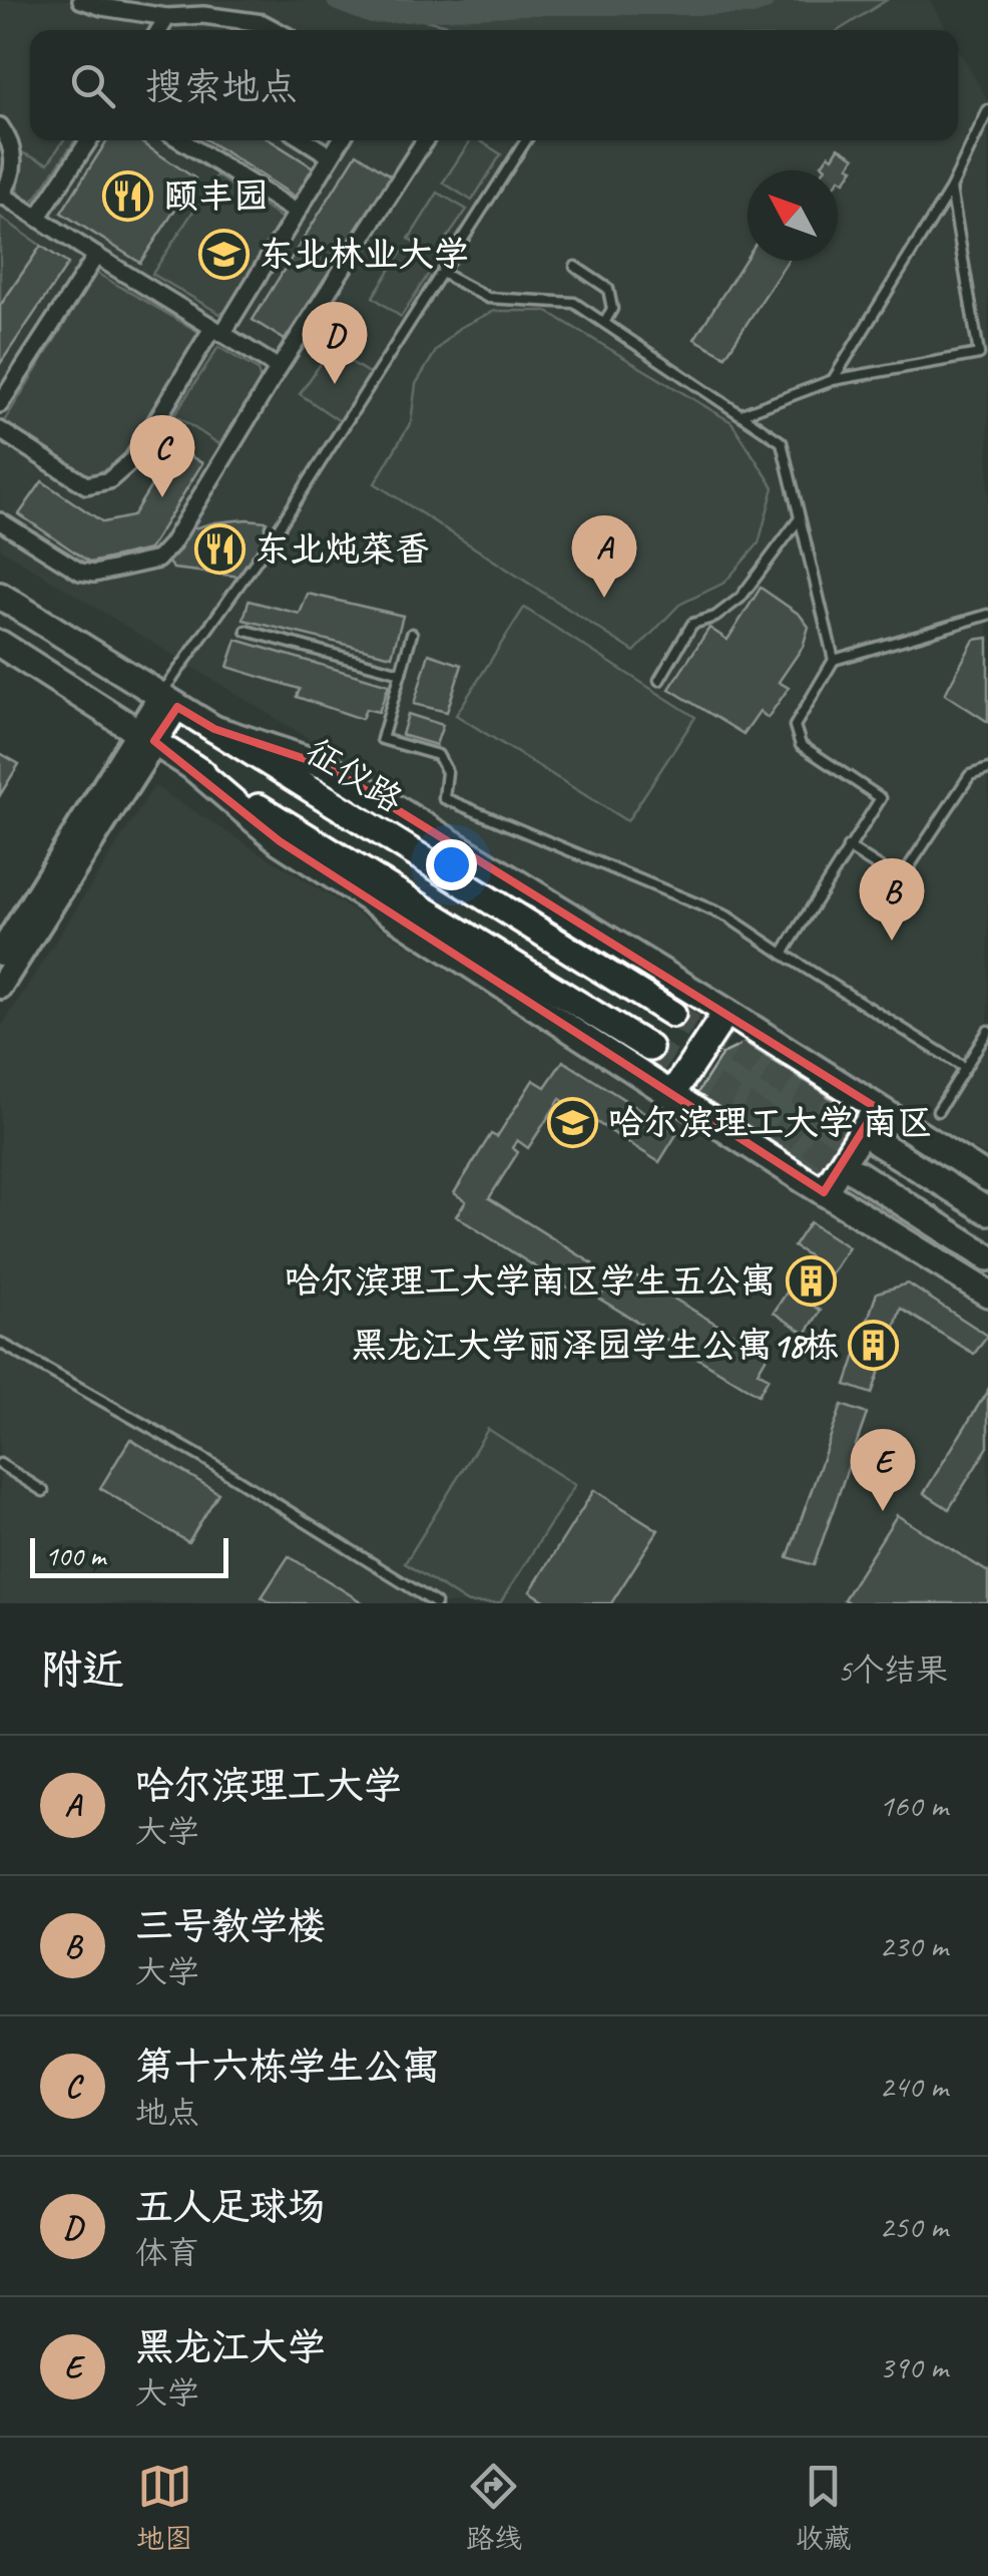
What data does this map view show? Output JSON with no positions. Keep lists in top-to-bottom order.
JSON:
{
  "streets": {
    "main road": ["征仪路"]
  },
  "places": {
    "restaurant": ["颐丰园", "东北炖菜香"],
    "school or university": ["东北林业大学", "哈尔滨理工大学 南区"],
    "building": ["哈尔滨理工大学南区学生五公寓", "黑龙江大学丽泽园学生公寓18栋"]
  },
  "scale_bar": "100 m",
  "north": "top left",
  "page": {
    "search": "搜索地点",
    "pins": [
      "D",
      "C",
      "A",
      "B",
      "E"
    ],
    "scale": "100 m",
    "heading": ["附近", "5个结果"],
    "list": [
      {
        "mark": "A",
        "name": "哈尔滨理工大学",
        "note": "大学",
        "value": "160 m"
      },
      {
        "mark": "B",
        "name": "三号教学楼",
        "note": "大学",
        "value": "230 m"
      },
      {
        "mark": "C",
        "name": "第十六栋学生公寓",
        "note": "地点",
        "value": "240 m"
      },
      {
        "mark": "D",
        "name": "五人足球场",
        "note": "体育",
        "value": "250 m"
      },
      {
        "mark": "E",
        "name": "黑龙江大学",
        "note": "大学",
        "value": "390 m"
      }
    ],
    "nav": ["地图", "路线", "收藏"]
  }
}
